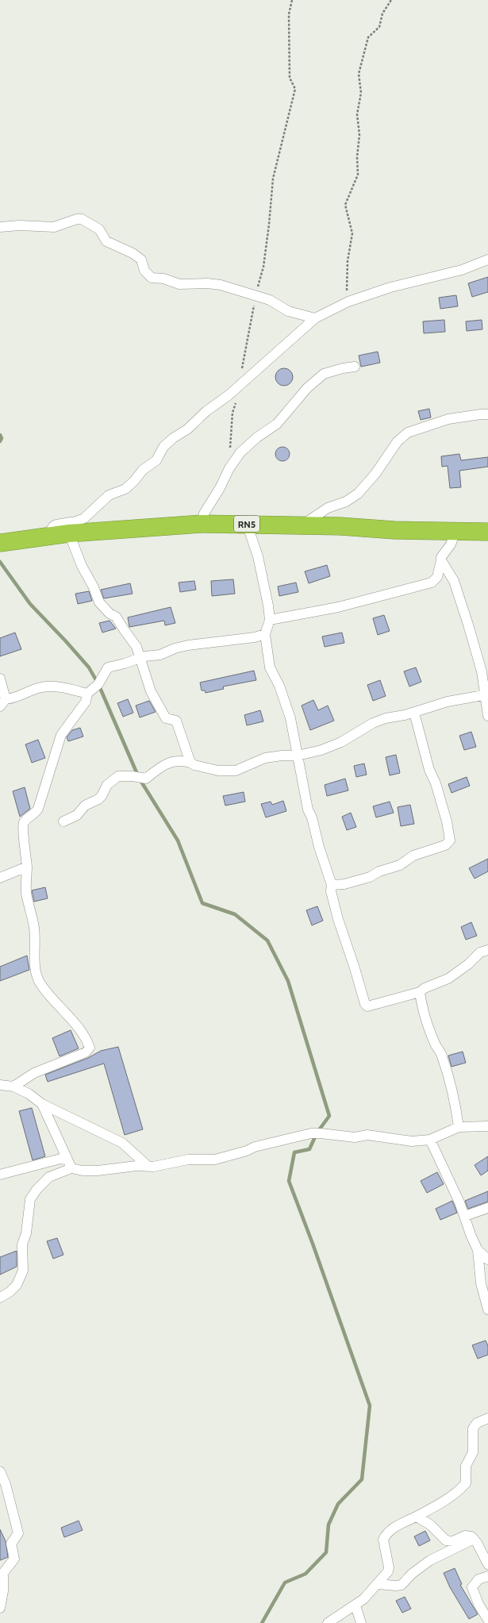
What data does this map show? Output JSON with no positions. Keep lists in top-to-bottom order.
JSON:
{
  "streets": {
    "highway": ["RN5"]
  }
}
